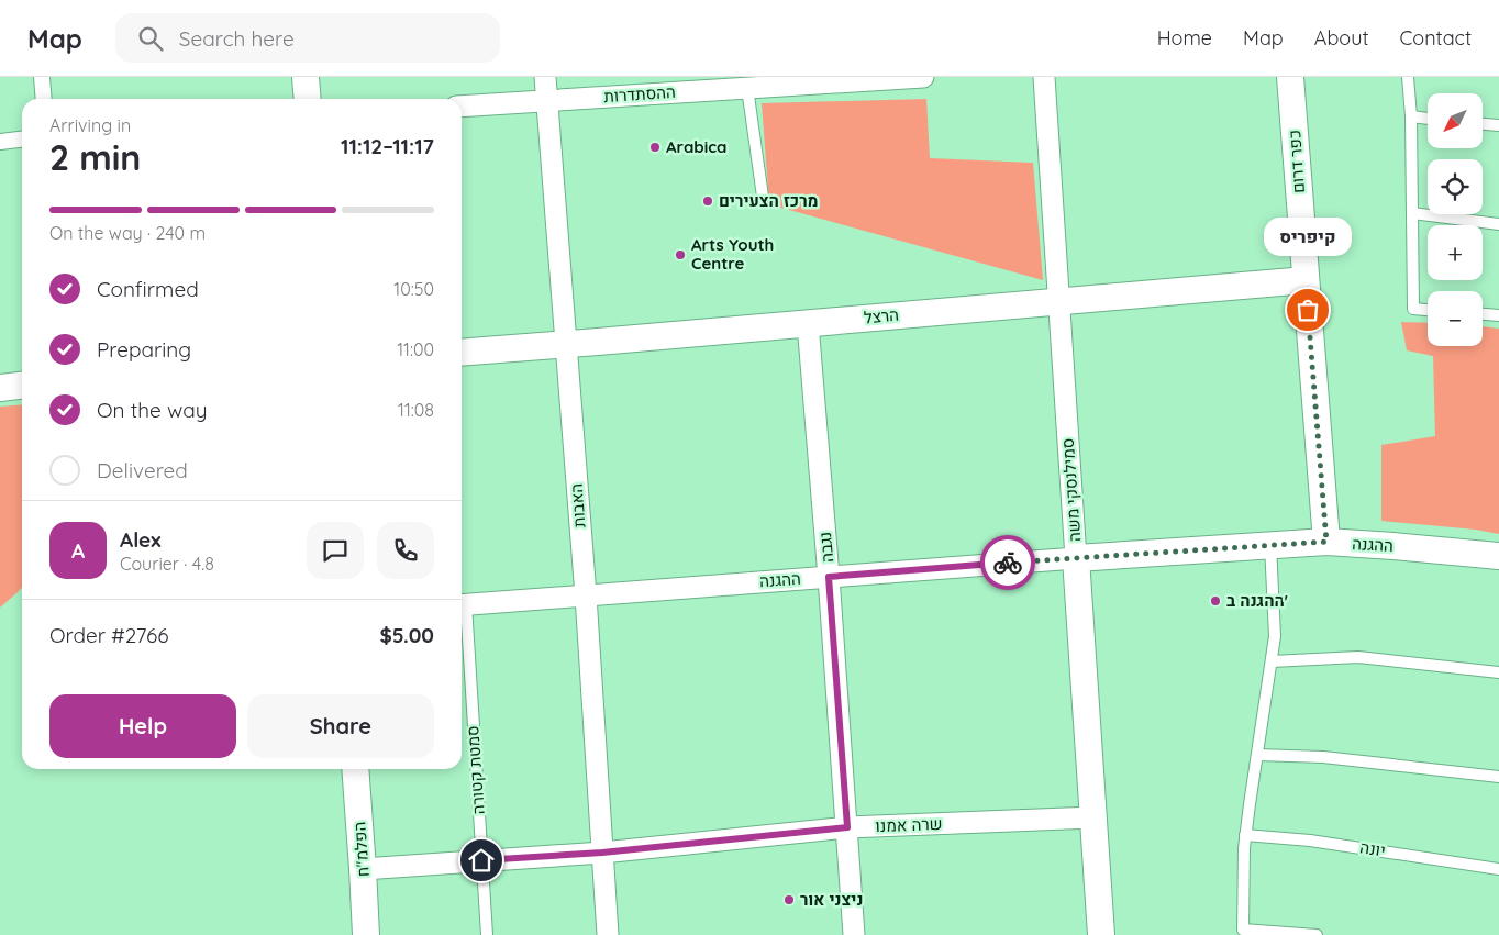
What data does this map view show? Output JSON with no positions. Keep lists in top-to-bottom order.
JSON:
{
  "streets": {
    "street": [
      "ההסתדרות",
      "כפר דרום",
      "הרצל",
      "סמילנסקי משה",
      "האבות",
      "ההגנה",
      "נגבה",
      "שרה אמנו",
      "הפלמ\"ח"
    ],
    "lane": ["סמטת קטורה", "יונה"]
  },
  "crossings": [
    ["ההסתדרות", "האבות"],
    ["כפר דרום", "הרצל"],
    ["כפר דרום", "ההגנה"],
    ["הרצל", "סמילנסקי משה"],
    ["הרצל", "האבות"],
    ["הרצל", "נגבה"],
    ["סמילנסקי משה", "ההגנה"],
    ["סמילנסקי משה", "שרה אמנו"],
    ["האבות", "ההגנה"],
    ["האבות", "שרה אמנו"],
    ["ההגנה", "נגבה"],
    ["ההגנה", "סמטת קטורה"],
    ["נגבה", "שרה אמנו"],
    ["סמטת קטורה", "שרה אמנו"],
    ["שרה אמנו", "הפלמ\"ח"]
  ],
  "places": [
    "Arabica",
    "מרכז הצעירים",
    "Arts Youth Centre",
    "קיפריס",
    "ההגנה ב'",
    "ניצני אור"
  ],
  "north": "bottom left",
  "page": {
    "header": "Map",
    "search": "Search here",
    "nav": [
      "Home",
      "Map",
      "About",
      "Contact"
    ],
    "map_buttons": ["+", "−"],
    "heading": ["2 min", "Arriving in", "11:12–11:17"],
    "panel": [
      "Alex",
      "Courier · 4.8",
      "Order #2766",
      "$5.00"
    ],
    "bar": "On the way · 240 m",
    "bubble": "קיפריס",
    "list": [
      ["Confirmed", "10:50"],
      ["Preparing", "11:00"],
      ["On the way", "11:08"],
      "Delivered"
    ],
    "round": "A",
    "buttons": ["Help", "Share"]
  }
}
